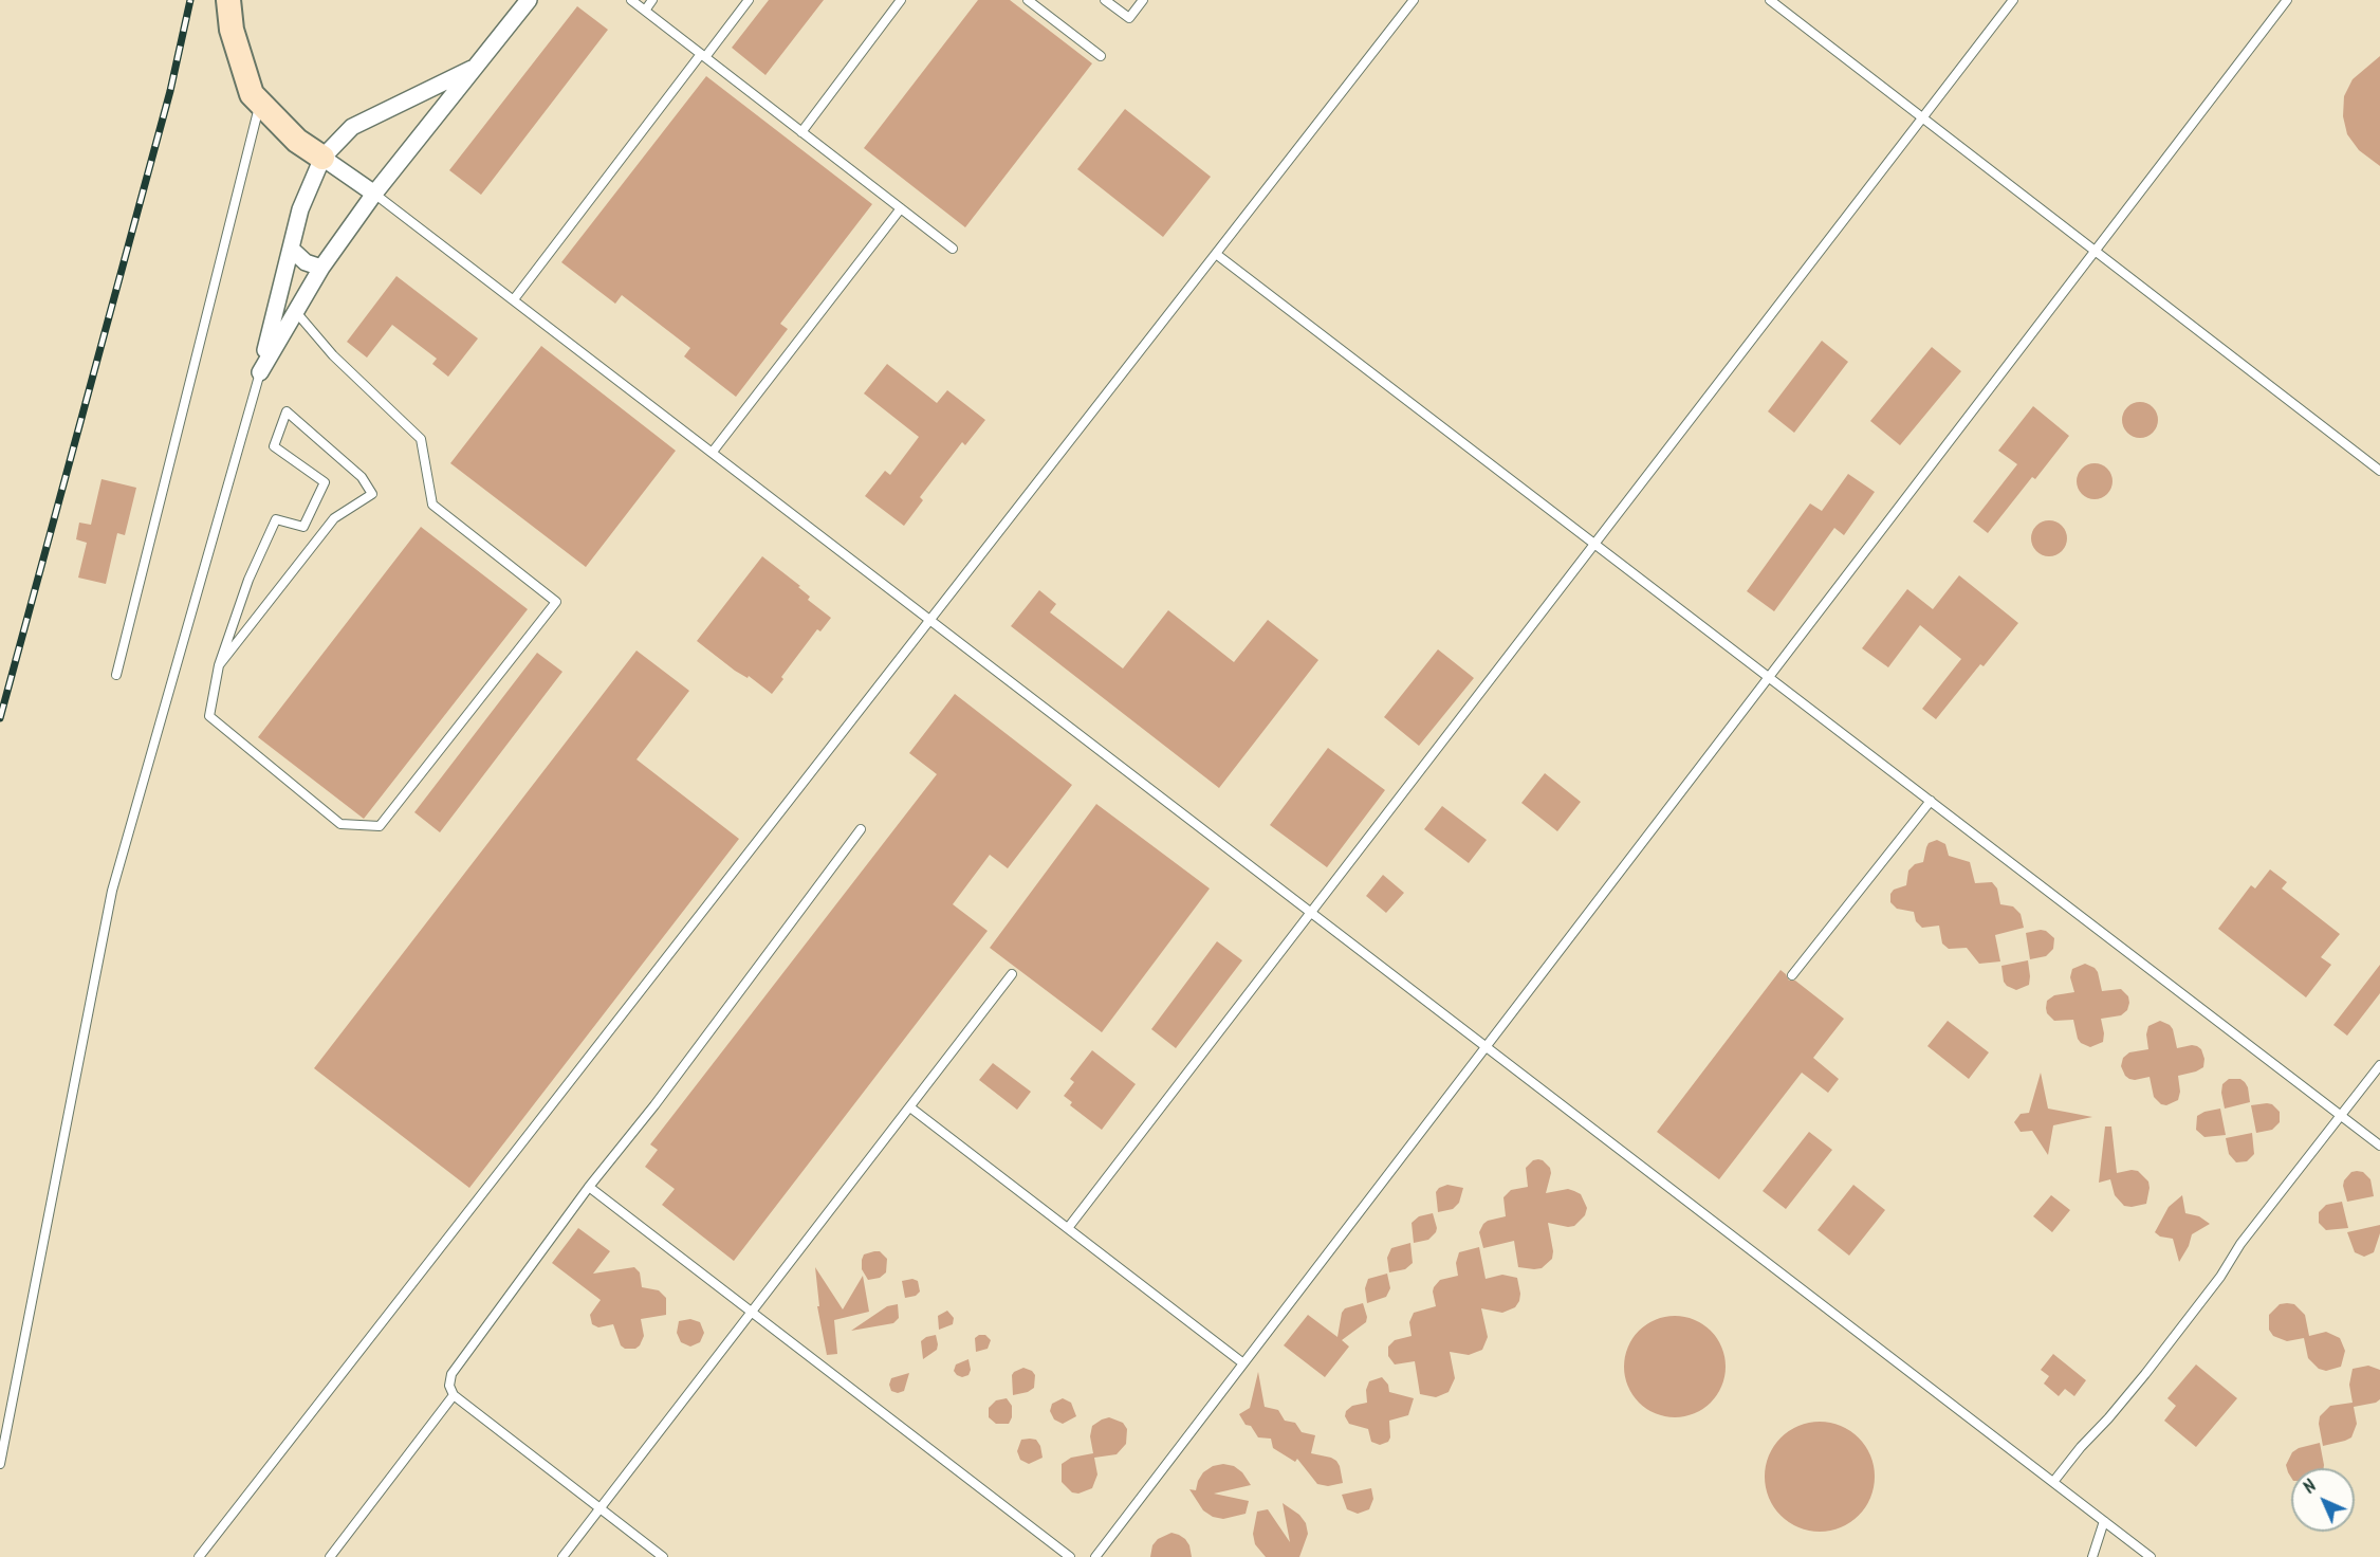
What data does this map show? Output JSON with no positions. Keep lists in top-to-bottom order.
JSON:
{
  "north": "top left"
}
